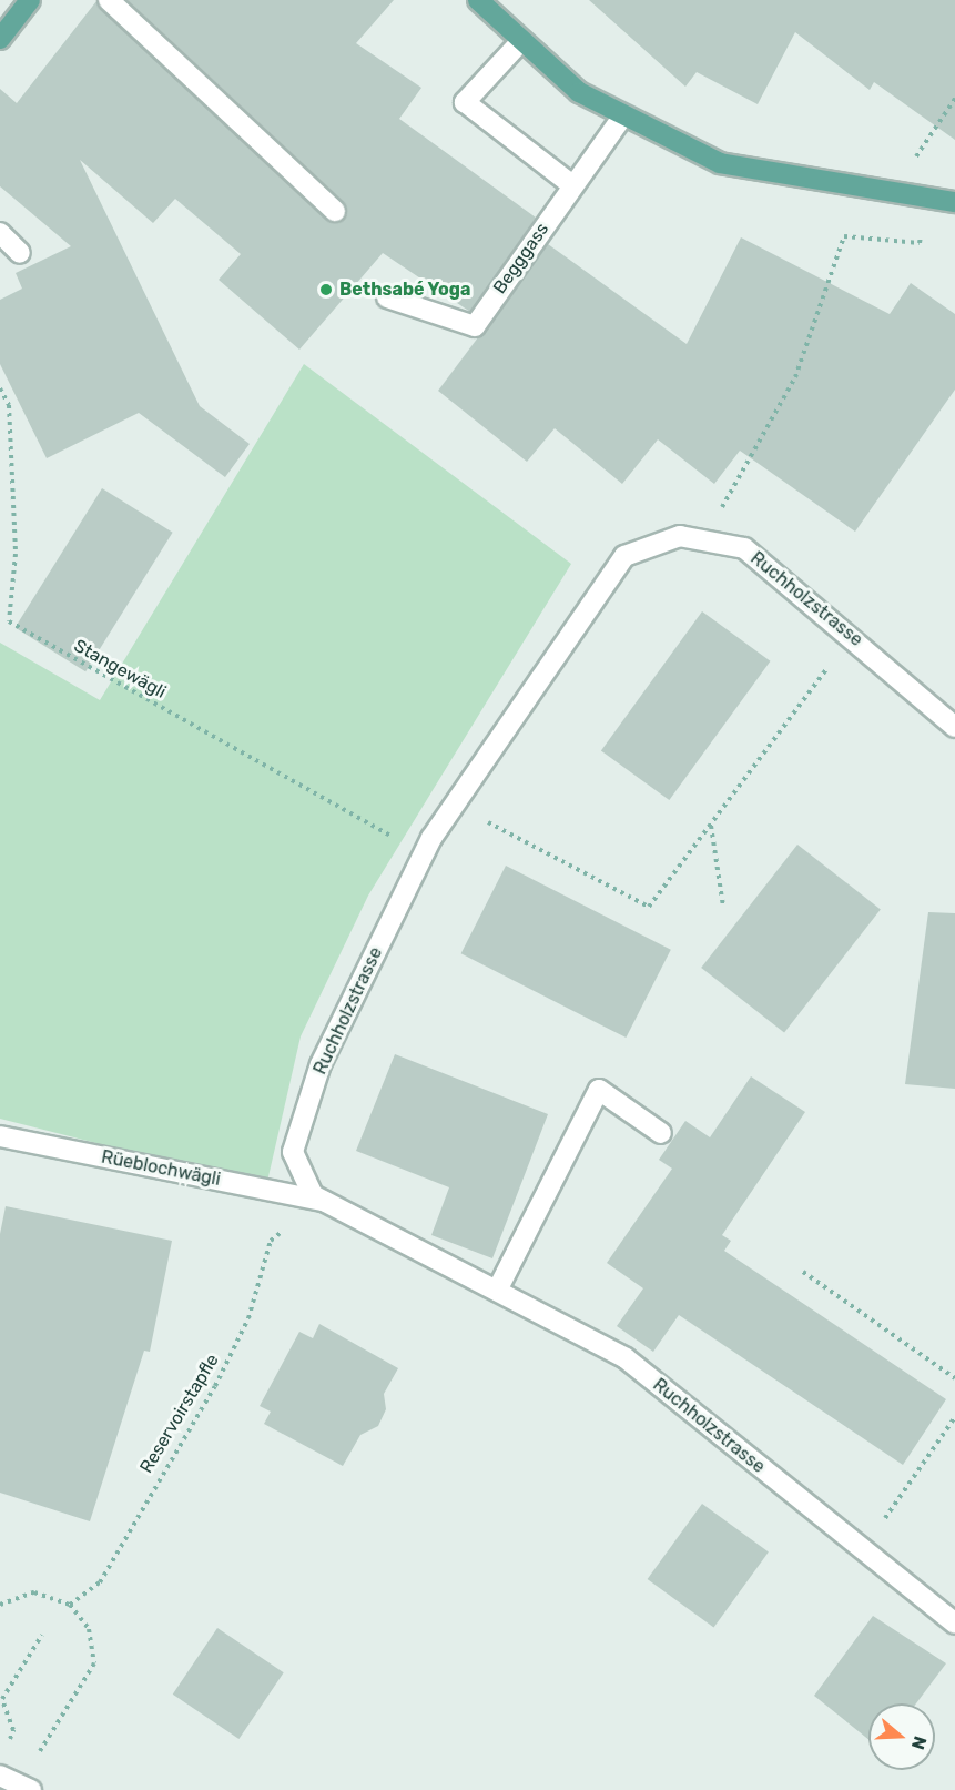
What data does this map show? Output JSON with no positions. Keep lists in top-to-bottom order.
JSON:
{
  "streets": {
    "street": ["Begggass", "Ruchholzstrasse", "Rüeblochwägli"],
    "path": ["Stangewägli", "Reservoirstapfle"]
  },
  "crossings": [
    ["Ruchholzstrasse", "Stangewägli"],
    ["Ruchholzstrasse", "Rüeblochwägli"],
    ["Ruchholzstrasse", "Reservoirstapfle"],
    ["Rüeblochwägli", "Reservoirstapfle"]
  ],
  "places": ["Bethsabé Yoga"],
  "north": "right"
}
